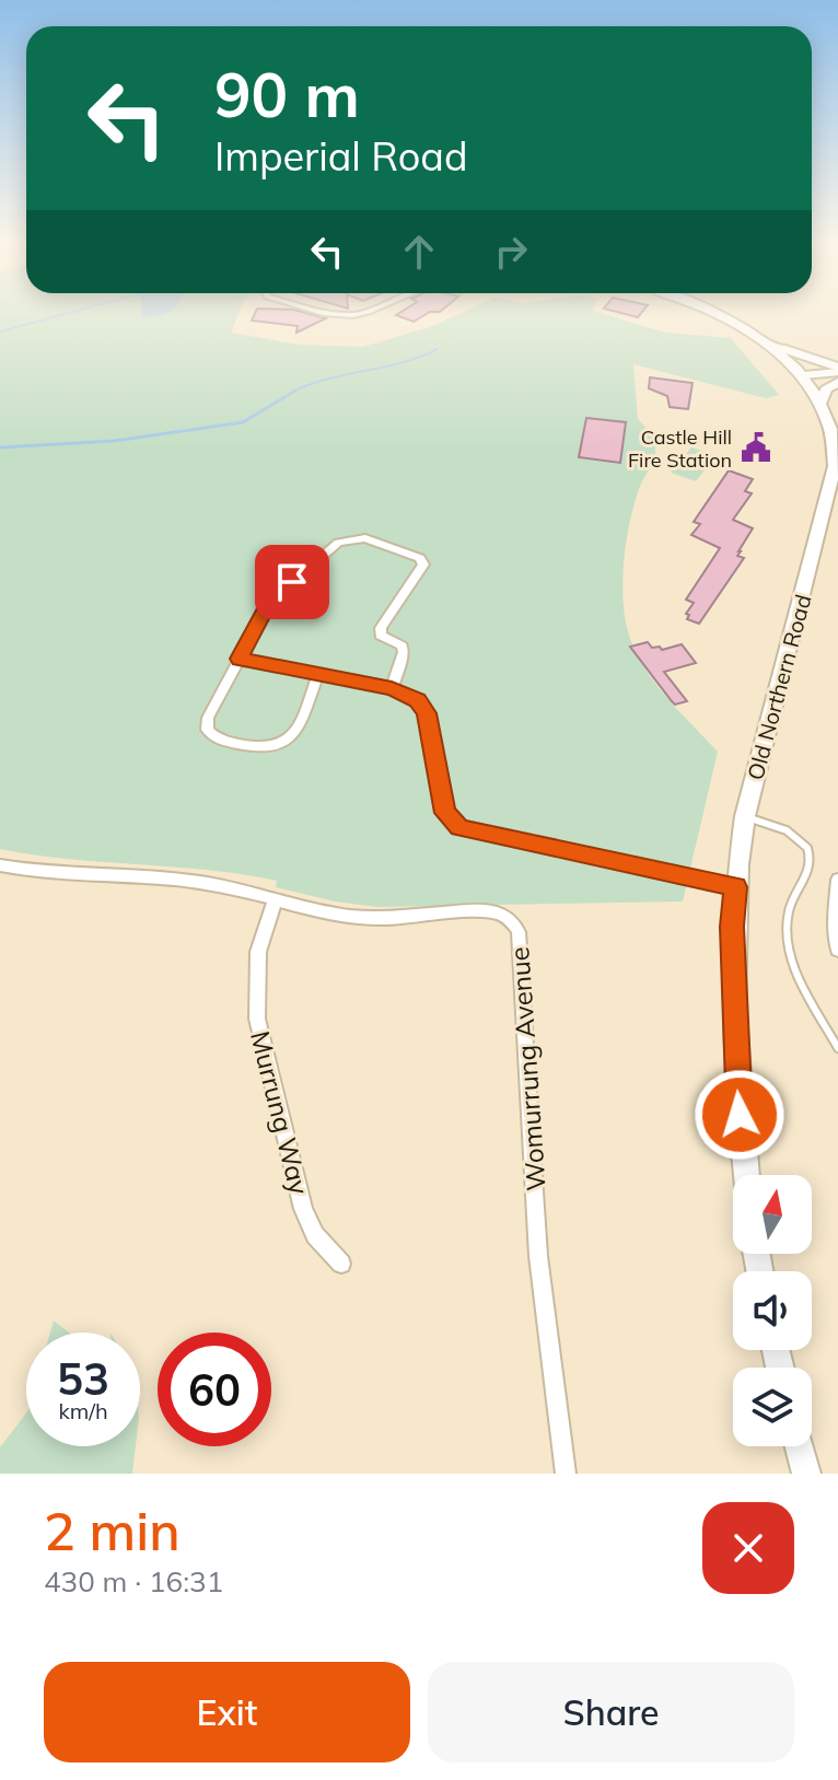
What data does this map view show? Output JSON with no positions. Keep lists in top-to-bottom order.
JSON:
{
  "streets": {
    "main road": ["Old Northern Road"],
    "street": ["Womurrung Avenue", "Murrung Way"]
  },
  "crossings": [
    ["Womurrung Avenue", "Murrung Way"]
  ],
  "places": {
    "public building": ["Castle Hill Fire Station"]
  },
  "north": "top",
  "page": {
    "turn": ["90 m", "Imperial Road"],
    "speed": "53 km/h",
    "limit": "60",
    "heading": ["2 min", "430 m · 16:31"],
    "buttons": ["Exit", "Share"]
  }
}
